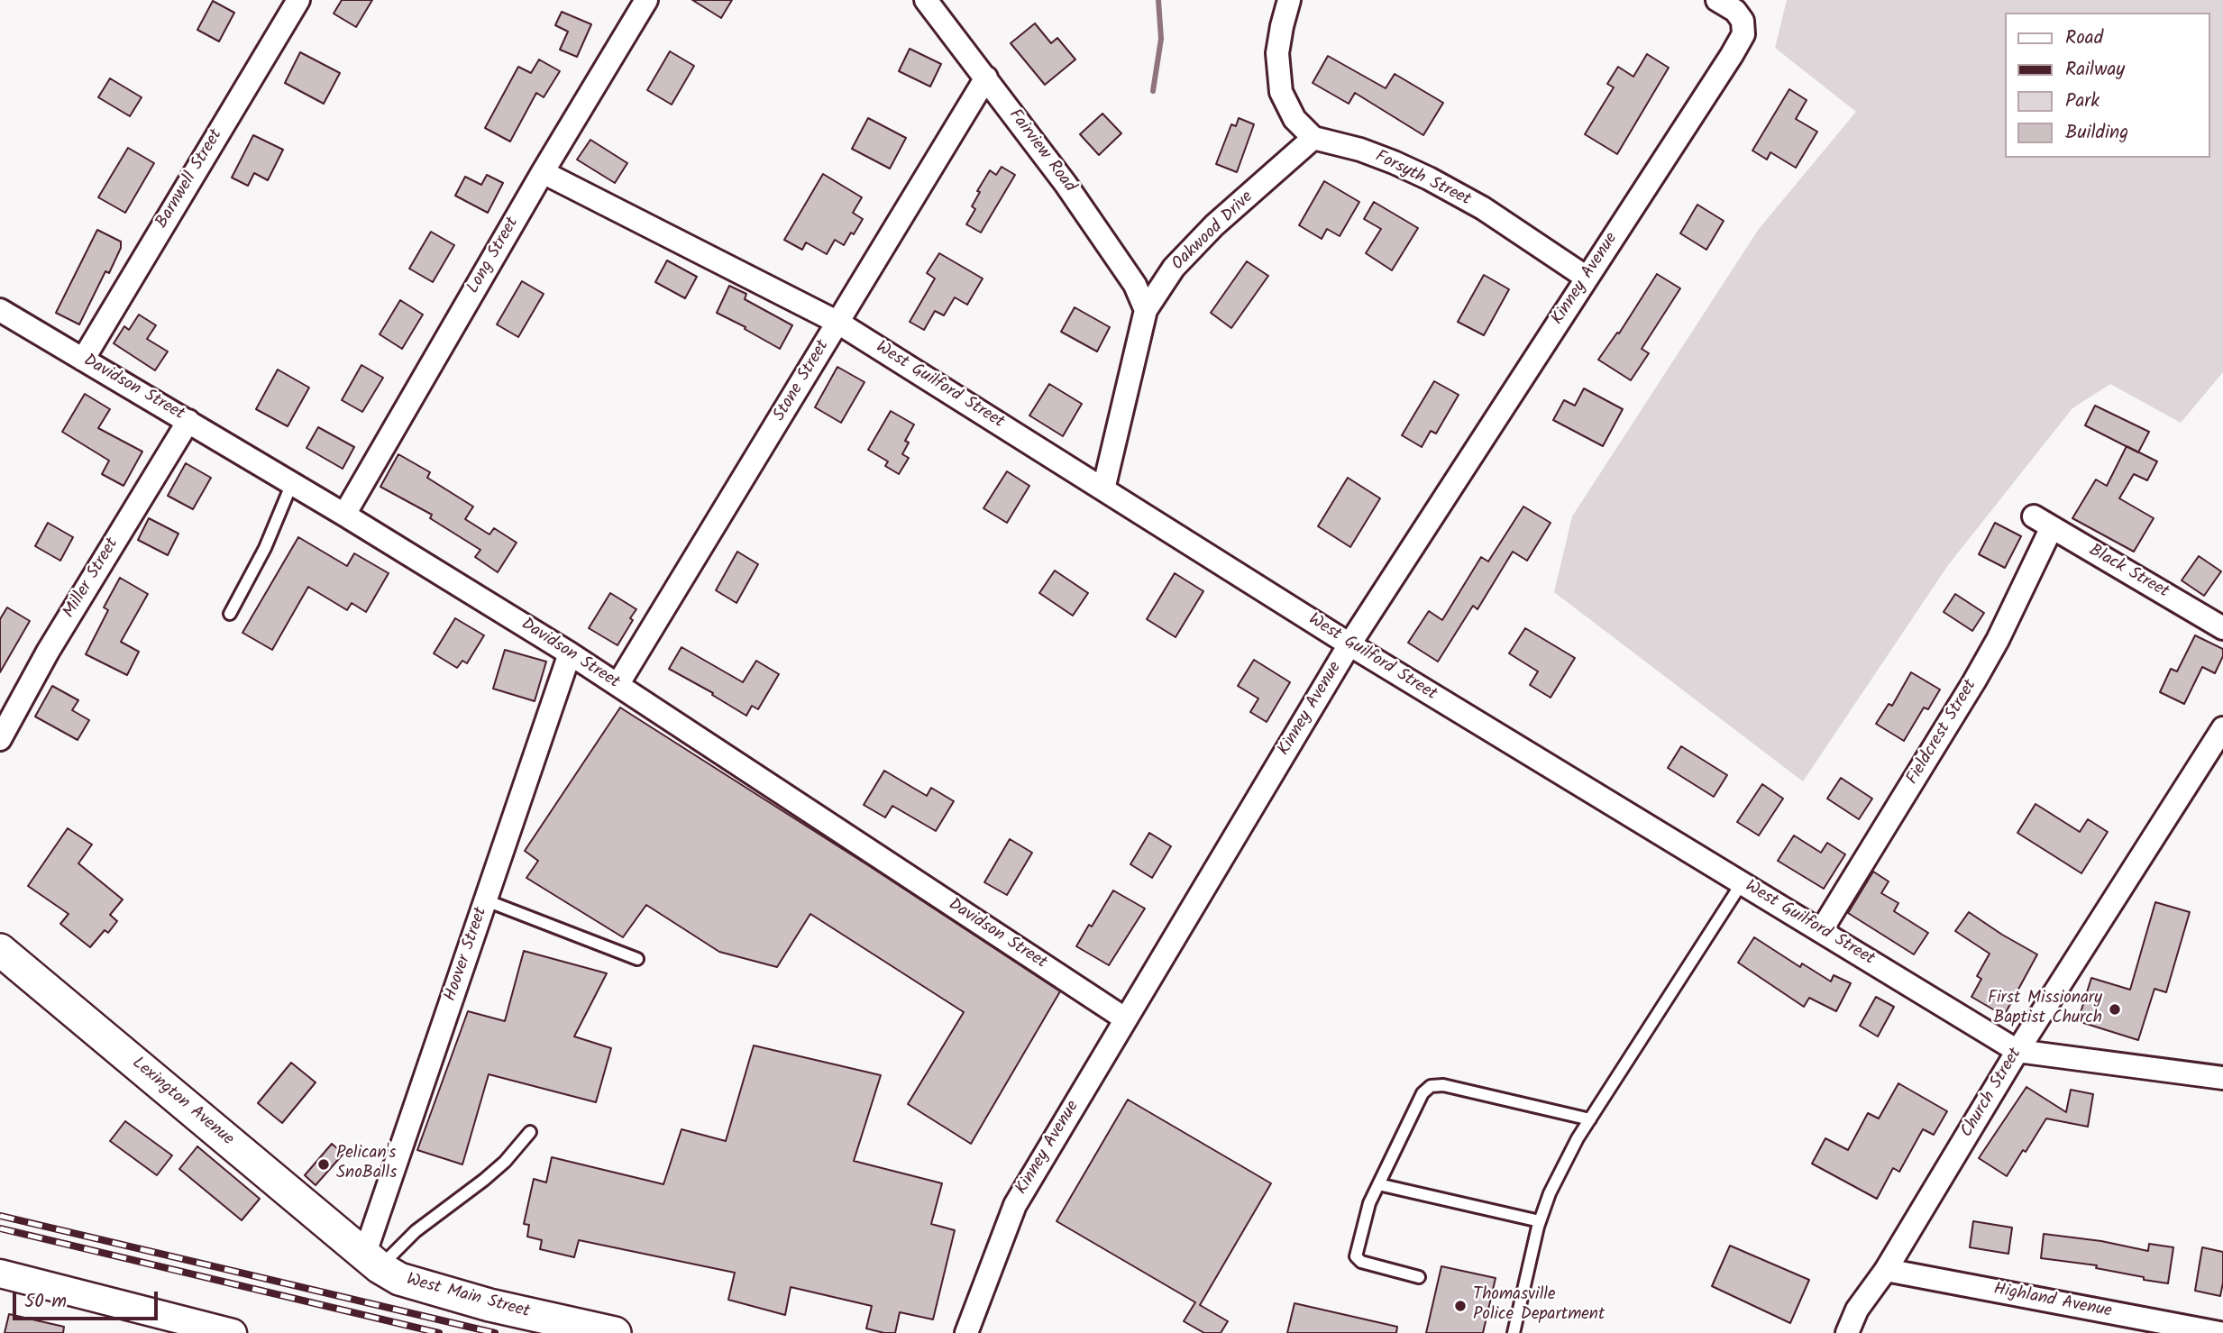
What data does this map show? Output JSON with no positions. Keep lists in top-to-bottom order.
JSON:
{
  "streets": {
    "main road": ["Lexington Avenue", "West Main Street"],
    "street": [
      "Fairview Road",
      "Barnwell Street",
      "Forsyth Street",
      "Oakwood Drive",
      "Long Street",
      "Kinney Avenue",
      "Stone Street",
      "West Guilford Street",
      "Davidson Street",
      "Black Street",
      "Miller Street",
      "Fieldcrest Street",
      "Hoover Street",
      "Church Street",
      "Highland Avenue"
    ]
  },
  "crossings": [
    ["Fairview Road", "Oakwood Drive"],
    ["Fairview Road", "Stone Street"],
    ["Barnwell Street", "Davidson Street"],
    ["Forsyth Street", "Oakwood Drive"],
    ["Forsyth Street", "Kinney Avenue"],
    ["Oakwood Drive", "West Guilford Street"],
    ["Long Street", "West Guilford Street"],
    ["Long Street", "Davidson Street"],
    ["Kinney Avenue", "West Guilford Street"],
    ["Kinney Avenue", "Davidson Street"],
    ["Stone Street", "West Guilford Street"],
    ["Stone Street", "Davidson Street"],
    ["West Guilford Street", "Fieldcrest Street"],
    ["West Guilford Street", "Church Street"],
    ["Davidson Street", "Miller Street"],
    ["Davidson Street", "Hoover Street"],
    ["Black Street", "Fieldcrest Street"],
    ["Hoover Street", "Lexington Avenue"],
    ["Hoover Street", "West Main Street"],
    ["Church Street", "Highland Avenue"],
    ["Lexington Avenue", "West Main Street"]
  ],
  "places": ["First Missionary Baptist Church", "Pelican's SnoBalls", "Thomasville Police Department"],
  "legend": [
    "Road",
    "Railway",
    "Park",
    "Building"
  ],
  "scale_bar": "50 m"
}
